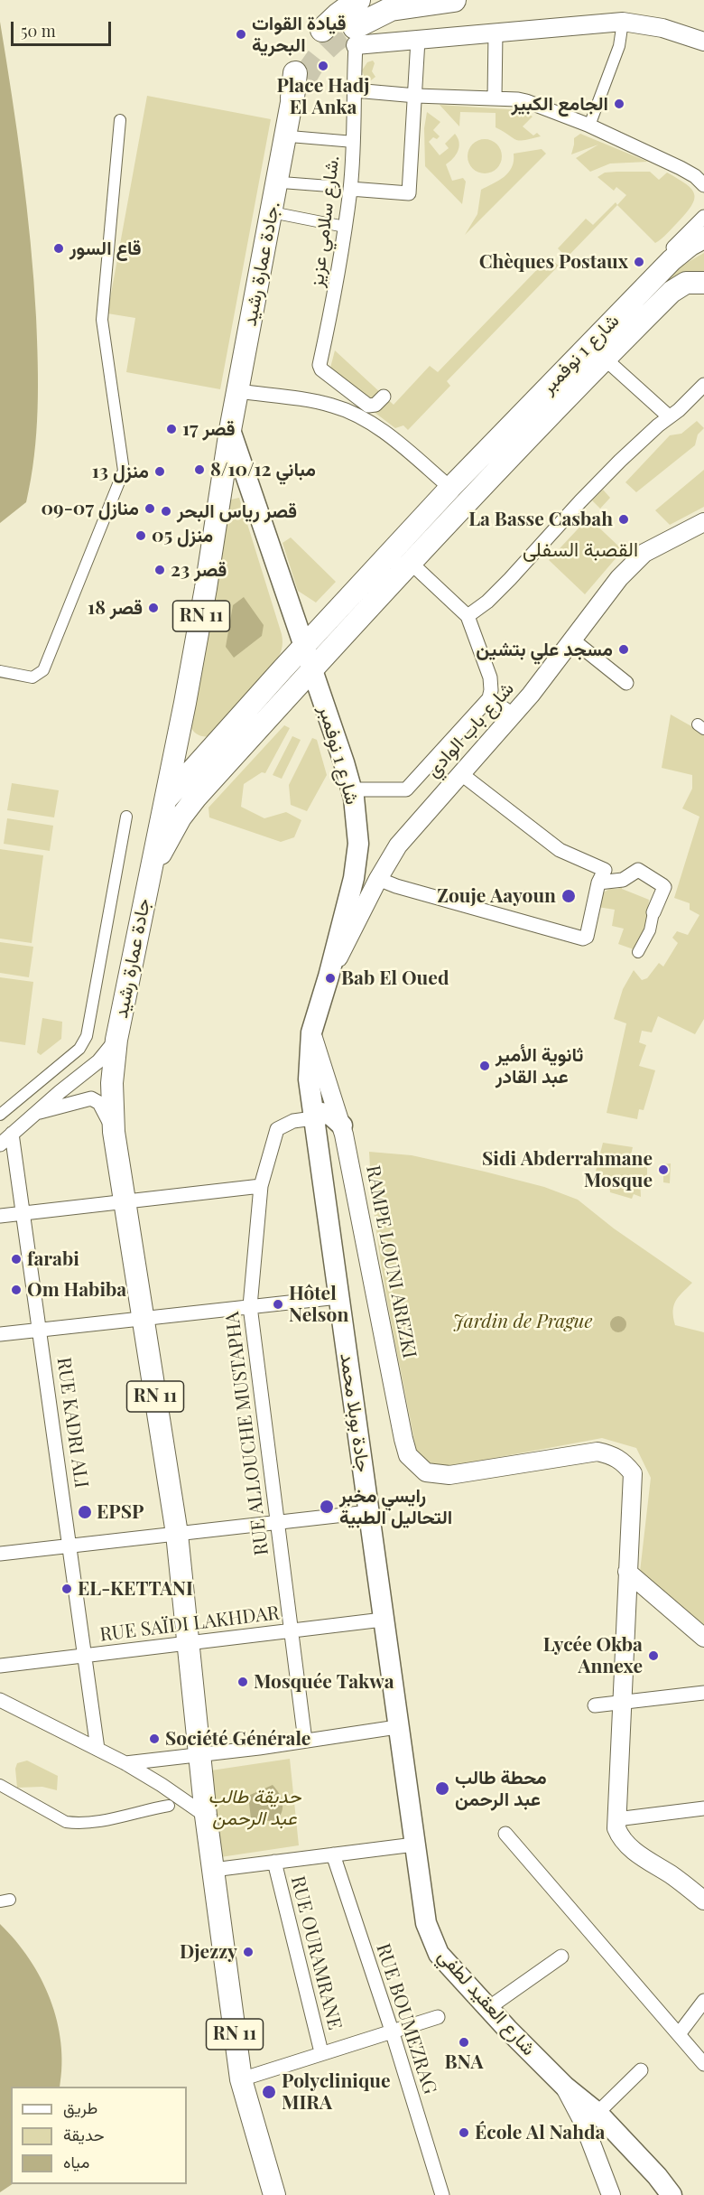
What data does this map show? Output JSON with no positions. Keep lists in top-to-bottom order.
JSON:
{
  "streets": {
    "highway": ["RN 11"],
    "main road": [
      "جادة عمارة رشيد.",
      "شارع 1 نوفمبر",
      "جادة عمارة رشيد",
      "جادة بوبلا محمد",
      "شارع العقيد لطفي"
    ],
    "street": [
      "شارع سلامي عزيز.",
      "شارع باب الوادي",
      "RAMPE LOUNI AREZKI",
      "RUE KADRI ALI",
      "RUE ALLOUCHE MUSTAPHA",
      "RUE SAÏDI LAKHDAR",
      "RUE OURAMRANE",
      "RUE BOUMEZRAG"
    ]
  },
  "crossings": [
    ["جادة عمارة رشيد.", "شارع 1 نوفمبر"],
    ["جادة عمارة رشيد.", "RN 11"],
    ["شارع 1 نوفمبر", "RN 11"],
    ["شارع 1 نوفمبر", "شارع باب الوادي"],
    ["شارع 1 نوفمبر", "جادة بوبلا محمد"],
    ["RN 11", "جادة عمارة رشيد"],
    ["RN 11", "RUE SAÏDI LAKHDAR"],
    ["شارع باب الوادي", "جادة بوبلا محمد"],
    ["RAMPE LOUNI AREZKI", "جادة بوبلا محمد"],
    ["جادة بوبلا محمد", "RUE ALLOUCHE MUSTAPHA"],
    ["جادة بوبلا محمد", "RUE SAÏDI LAKHDAR"],
    ["جادة بوبلا محمد", "شارع العقيد لطفي"],
    ["RUE KADRI ALI", "RUE SAÏDI LAKHDAR"],
    ["RUE ALLOUCHE MUSTAPHA", "RUE SAÏDI LAKHDAR"]
  ],
  "districts": ["القصبة السفلى"],
  "parks": ["Jardin de Prague", "حديقة طالب عبد الرحمن"],
  "places": [
    "قيادة القوات البحرية",
    "Place Hadj El Anka",
    "الجامع الكبير",
    "قاع السور",
    "Chèques Postaux",
    "قصر 17",
    "مباني 8/10/12",
    "منزل 13",
    "منازل 07-09",
    "قصر رياس البحر",
    "La Basse Casbah",
    "منزل 05",
    "قصر 23",
    "قصر 18",
    "مسجد علي بتشين",
    "Zouje Aayoun",
    "Bab El Oued",
    "ثانوية الأمير عبد القادر",
    "Sidi Abderrahmane Mosque",
    "farabi",
    "Om Habiba",
    "Hôtel Nelson",
    "رايسي مخبر التحاليل الطبية",
    "EPSP",
    "EL-KETTANI",
    "Lycée Okba Annexe",
    "Mosquée Takwa",
    "Société Générale",
    "محطة طالب عبد الرحمن",
    "Djezzy",
    "BNA",
    "Polyclinique MIRA",
    "École Al Nahda"
  ],
  "legend": ["طريق", "حديقة", "مياه"],
  "scale_bar": "50 m"
}
